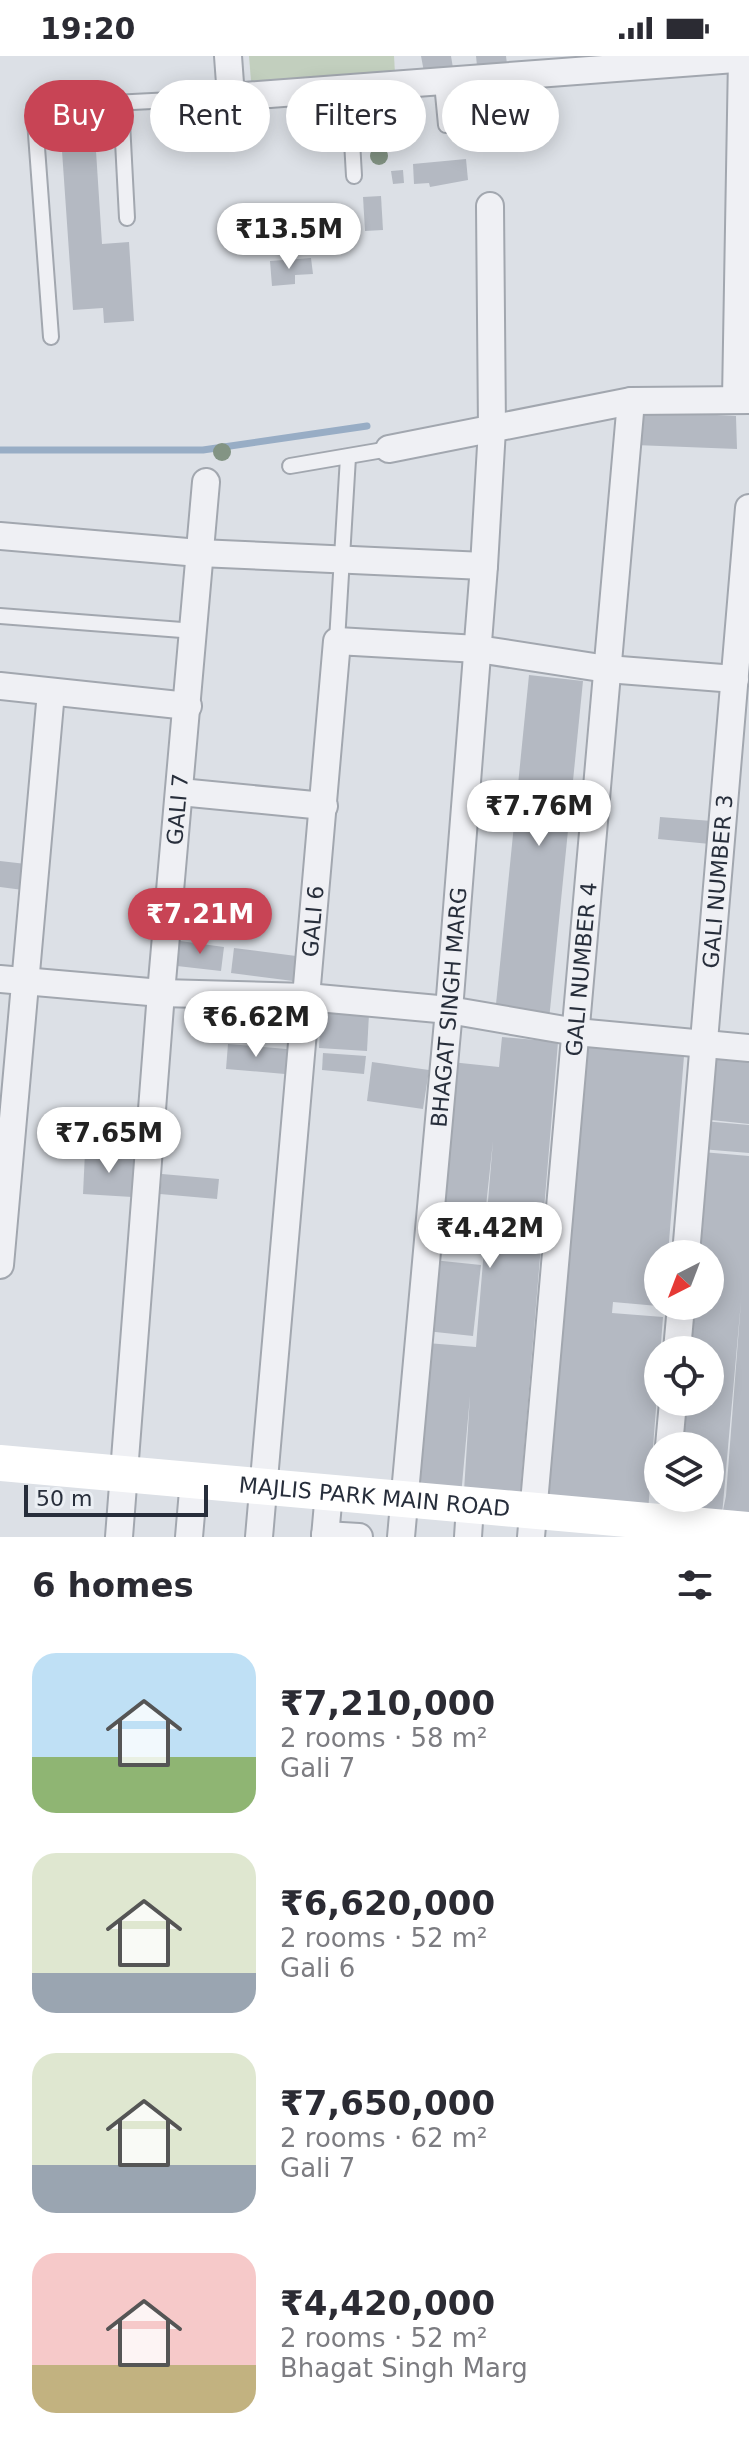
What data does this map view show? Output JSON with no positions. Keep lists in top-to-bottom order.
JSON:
{
  "streets": {
    "street": [
      "GALI 7",
      "GALI NUMBER 3",
      "GALI 6",
      "GALI NUMBER 4",
      "BHAGAT SINGH MARG",
      "MAJLIS PARK MAIN ROAD"
    ]
  },
  "crossings": [
    ["GALI 7", "MAJLIS PARK MAIN ROAD"],
    ["GALI 6", "MAJLIS PARK MAIN ROAD"],
    ["GALI NUMBER 4", "MAJLIS PARK MAIN ROAD"],
    ["BHAGAT SINGH MARG", "MAJLIS PARK MAIN ROAD"]
  ],
  "scale_bar": "50 m",
  "north": "bottom left",
  "page": {
    "status": "19:20",
    "chip": [
      "Buy",
      "Rent",
      "Filters",
      "New"
    ],
    "price": [
      "₹13.5M",
      "₹7.76M",
      "₹7.21M",
      "₹6.62M",
      "₹7.65M",
      "₹4.42M"
    ],
    "scale": "50 m",
    "heading": "6 homes",
    "list": [
      {
        "name": "₹7,210,000",
        "note": "2 rooms · 58 m² · Gali 7"
      },
      {
        "name": "₹6,620,000",
        "note": "2 rooms · 52 m² · Gali 6"
      },
      {
        "name": "₹7,650,000",
        "note": "2 rooms · 62 m² · Gali 7"
      },
      {
        "name": "₹4,420,000",
        "note": "2 rooms · 52 m² · Bhagat Singh Marg"
      }
    ]
  }
}
